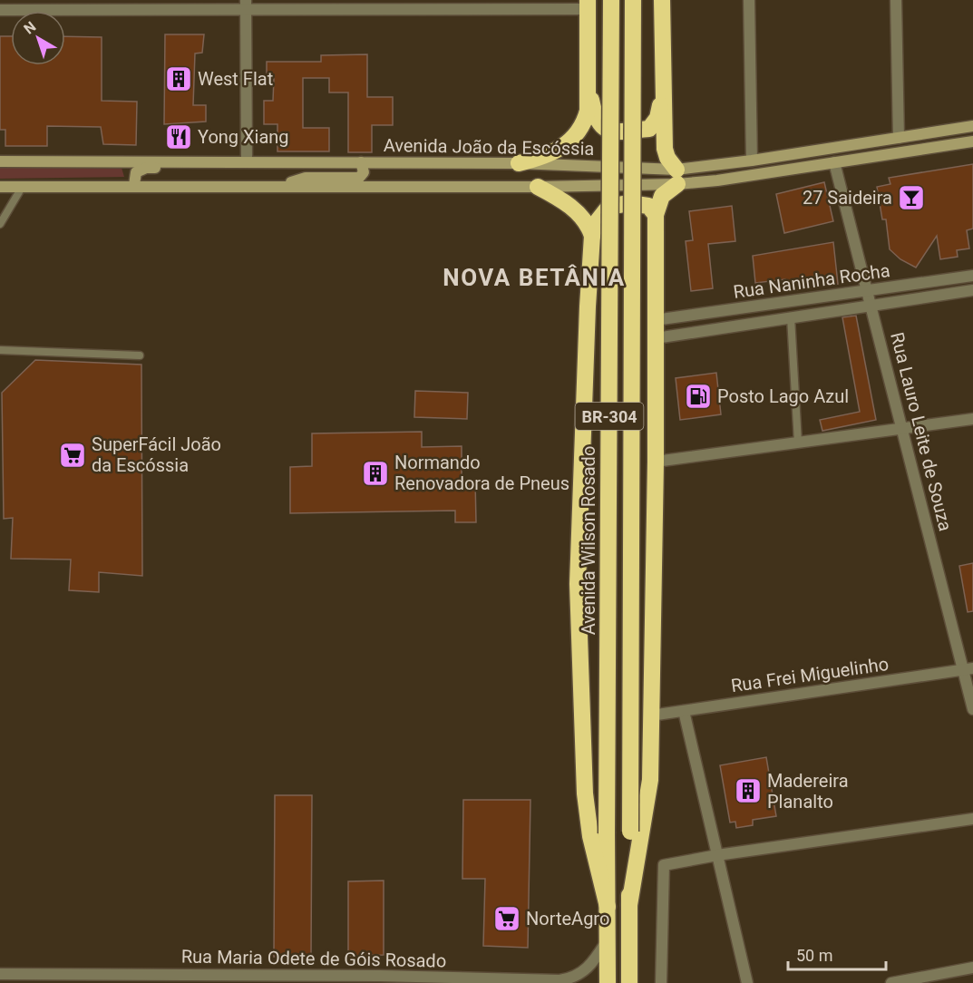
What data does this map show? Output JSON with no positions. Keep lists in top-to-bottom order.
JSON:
{
  "streets": {
    "highway": ["BR-304", "Avenida Wilson Rosado"],
    "main road": ["Avenida João da Escóssia"],
    "street": [
      "Rua Naninha Rocha",
      "Rua Lauro Leite de Souza",
      "Rua Frei Miguelinho",
      "Rua Maria Odete de Góis Rosado"
    ]
  },
  "crossings": [
    ["Avenida João da Escóssia", "Rua Lauro Leite de Souza"],
    ["Rua Naninha Rocha", "Rua Lauro Leite de Souza"],
    ["Rua Lauro Leite de Souza", "Rua Frei Miguelinho"],
    ["Avenida Wilson Rosado", "Rua Maria Odete de Góis Rosado"]
  ],
  "districts": ["NOVA BETÂNIA"],
  "places": {
    "building": ["West Flat", "Normando Renovadora de Pneus", "Madereira Planalto"],
    "restaurant": ["Yong Xiang"],
    "bar": ["27 Saideira"],
    "fuel station": ["Posto Lago Azul"],
    "supermarket": ["SuperFácil João da Escóssia", "NorteAgro"]
  },
  "scale_bar": "50 m",
  "north": "top left"
}
